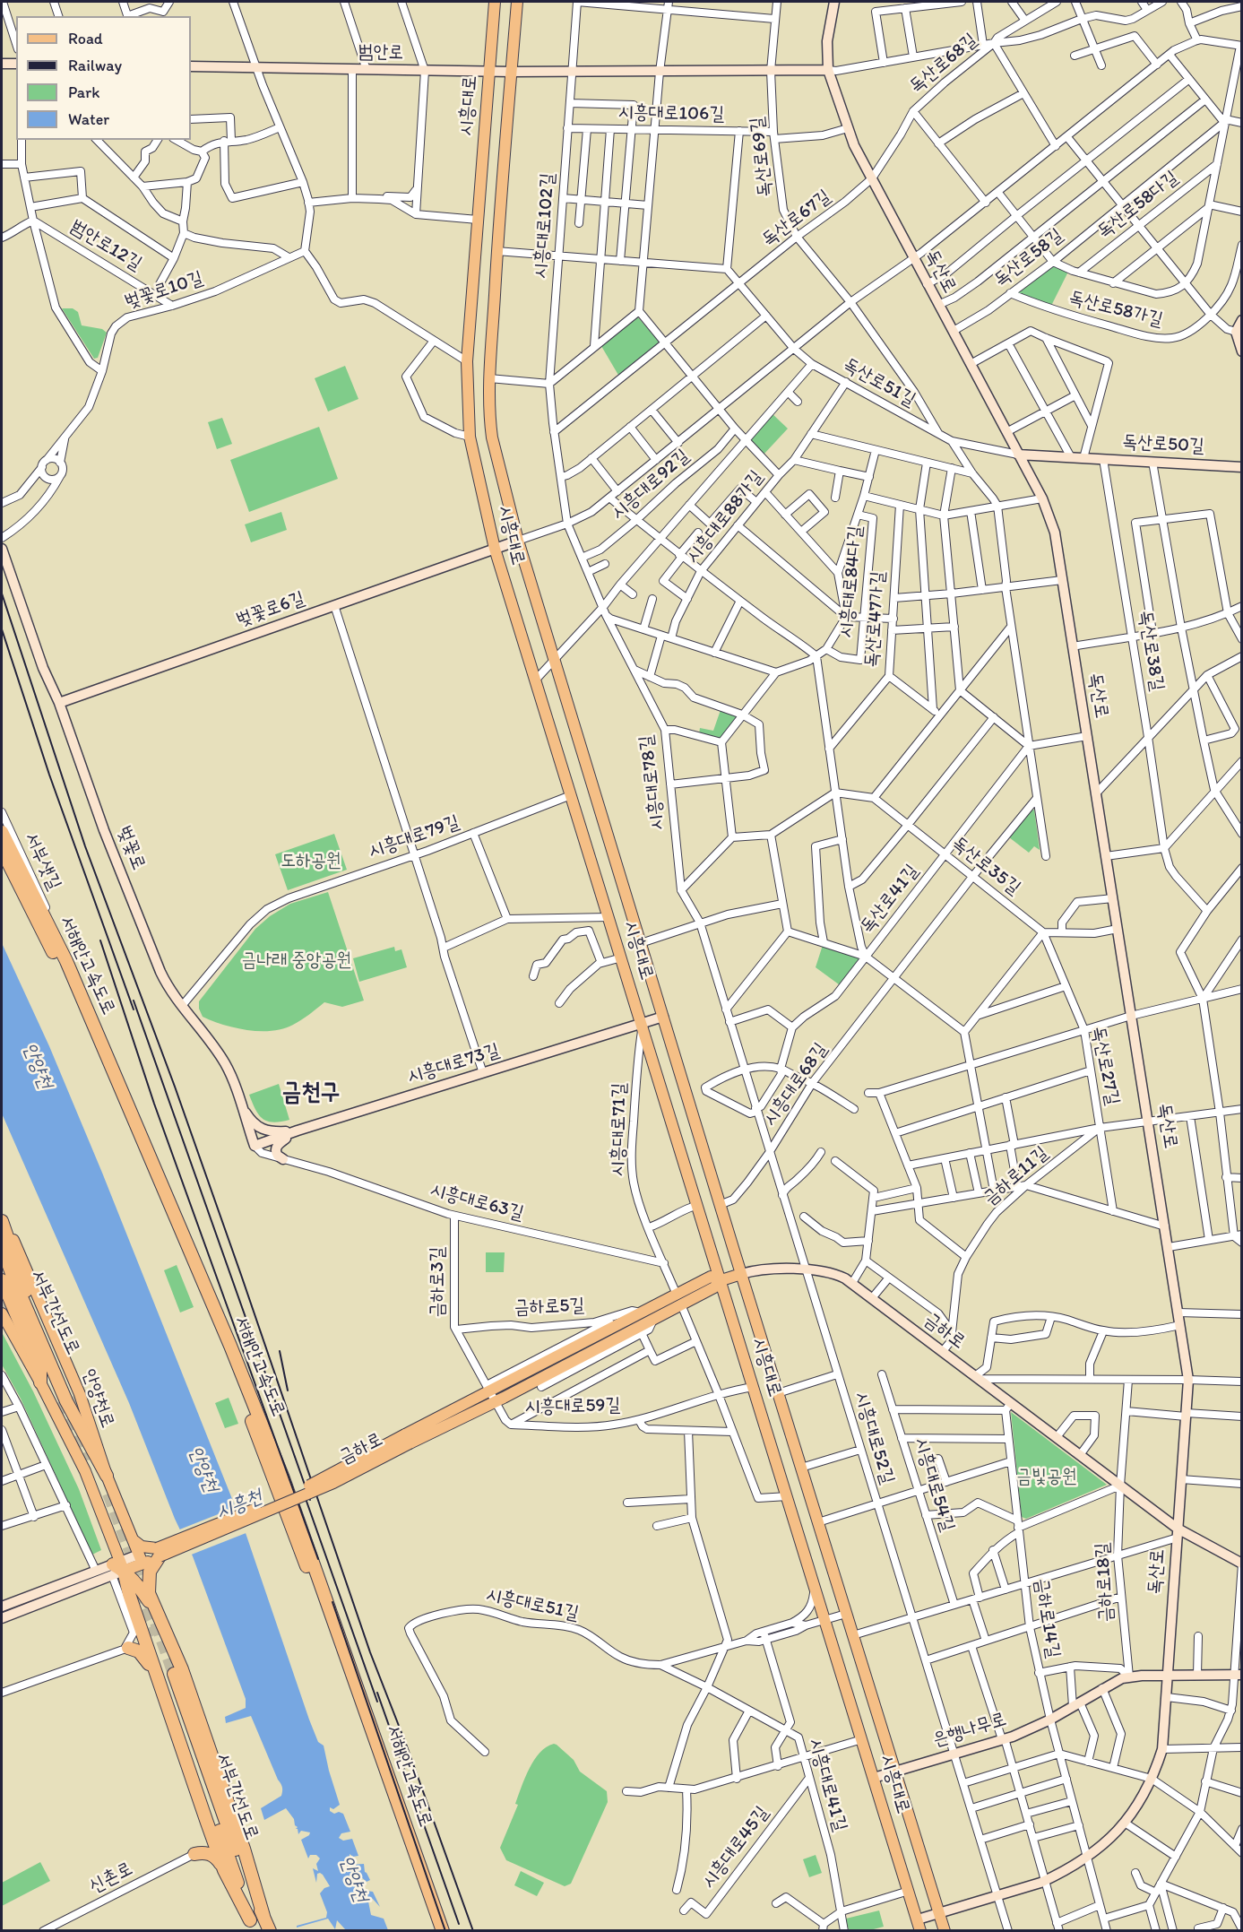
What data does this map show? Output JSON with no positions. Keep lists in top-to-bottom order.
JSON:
{
  "streets": {
    "highway": ["서해안고속도로", "서부간선도로"],
    "main road": [
      "범안로",
      "시흥대로",
      "독산로",
      "독산로50길",
      "벚꽃로6길",
      "벚꽃로",
      "시흥대로73길",
      "금하로",
      "안양천로",
      "은행나무로"
    ],
    "street": [
      "독산로68길",
      "시흥대로106길",
      "독산로69길",
      "독산로58다길",
      "독산로67길",
      "시흥대로102길",
      "범안로12길",
      "독산로58길",
      "벚꽃로10길",
      "독산로58가길",
      "독산로51길",
      "시흥대로92길",
      "시흥대로88가길",
      "시흥대로84다길",
      "독산로47가길",
      "독산로38길",
      "시흥대로78길",
      "시흥대로79길",
      "서부샛길",
      "독산로35길",
      "독산로41길",
      "독산로27길",
      "시흥대로68길",
      "시흥대로71길",
      "금하로11길",
      "시흥대로63길",
      "금하로3길",
      "금하로5길",
      "시흥대로59길",
      "시흥대로52길",
      "시흥대로54길",
      "금하로18길",
      "시흥대로51길",
      "금하로14길",
      "시흥대로41길",
      "시흥대로45길",
      "신촌로"
    ]
  },
  "crossings": [
    ["범안로", "시흥대로"],
    ["범안로", "독산로69길"],
    ["범안로", "시흥대로102길"],
    ["범안로", "독산로"],
    ["독산로68길", "독산로67길"],
    ["독산로68길", "독산로"],
    ["시흥대로", "독산로"],
    ["시흥대로", "벚꽃로6길"],
    ["시흥대로", "시흥대로79길"],
    ["시흥대로", "시흥대로73길"],
    ["시흥대로", "시흥대로68길"],
    ["시흥대로", "시흥대로71길"],
    ["시흥대로", "금하로"],
    ["시흥대로", "시흥대로59길"],
    ["시흥대로", "시흥대로51길"],
    ["시흥대로", "은행나무로"],
    ["시흥대로106길", "독산로69길"],
    ["시흥대로106길", "시흥대로102길"],
    ["독산로69길", "독산로67길"],
    ["독산로69길", "독산로51길"],
    ["독산로67길", "독산로"],
    ["독산로67길", "독산로51길"],
    ["범안로12길", "벚꽃로10길"],
    ["독산로58길", "독산로"],
    ["독산로58길", "독산로58가길"],
    ["독산로", "독산로51길"],
    ["독산로", "독산로50길"],
    ["독산로", "금하로"],
    ["독산로", "시흥대로52길"],
    ["독산로", "금하로14길"],
    ["독산로", "은행나무로"],
    ["독산로51길", "독산로50길"],
    ["독산로51길", "시흥대로88가길"],
    ["독산로50길", "독산로38길"],
    ["벚꽃로6길", "벚꽃로"],
    ["시흥대로78길", "시흥대로68길"],
    ["시흥대로78길", "금하로"],
    ["시흥대로78길", "시흥대로52길"],
    ["시흥대로79길", "벚꽃로"],
    ["벚꽃로", "시흥대로73길"],
    ["벚꽃로", "시흥대로63길"],
    ["독산로35길", "독산로41길"],
    ["독산로35길", "독산로27길"],
    ["독산로35길", "시흥대로68길"],
    ["시흥대로73길", "시흥대로71길"],
    ["시흥대로73길", "시흥대로63길"],
    ["독산로27길", "금하로11길"],
    ["시흥대로71길", "시흥대로63길"],
    ["금하로11길", "금하로"],
    ["시흥대로63길", "금하로3길"],
    ["금하로3길", "금하로5길"],
    ["금하로3길", "금하로"],
    ["금하로3길", "시흥대로59길"],
    ["금하로5길", "금하로"],
    ["금하로", "안양천로"],
    ["금하로", "시흥대로59길"],
    ["금하로", "시흥대로52길"],
    ["금하로", "금하로18길"],
    ["금하로", "금하로14길"],
    ["시흥대로52길", "은행나무로"],
    ["금하로18길", "은행나무로"],
    ["시흥대로51길", "시흥대로41길"],
    ["금하로14길", "은행나무로"],
    ["시흥대로41길", "시흥대로45길"]
  ],
  "districts": ["금천구"],
  "water": ["안양천", "시흥천"],
  "parks": ["도하공원", "금나래 중앙공원", "금빛공원"],
  "legend": [
    "Road",
    "Railway",
    "Park",
    "Water"
  ]
}
